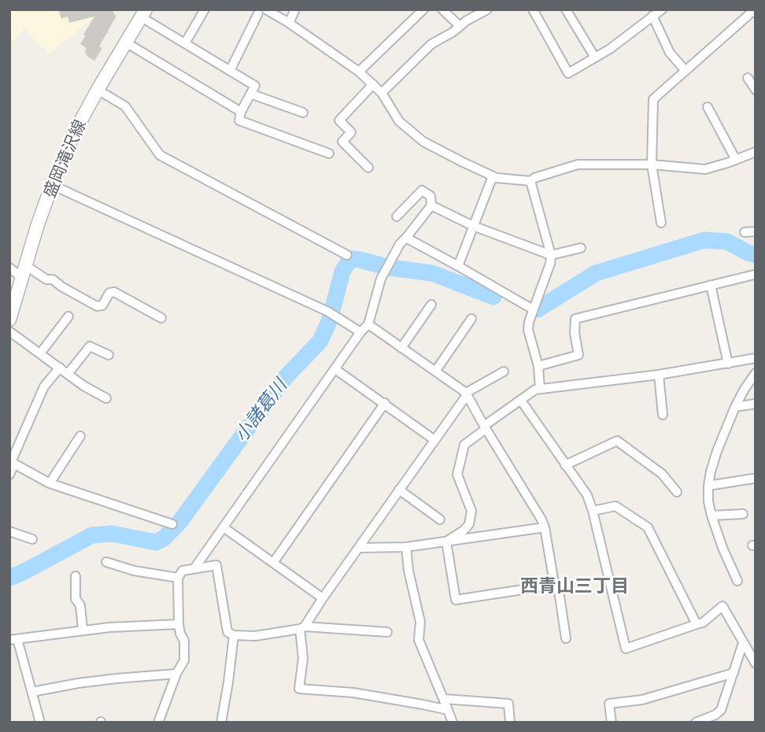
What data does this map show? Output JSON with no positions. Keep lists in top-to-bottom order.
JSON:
{
  "streets": {
    "main road": ["盛岡滝沢線"]
  },
  "districts": ["西青山三丁目"],
  "water": ["小諸葛川"]
}
